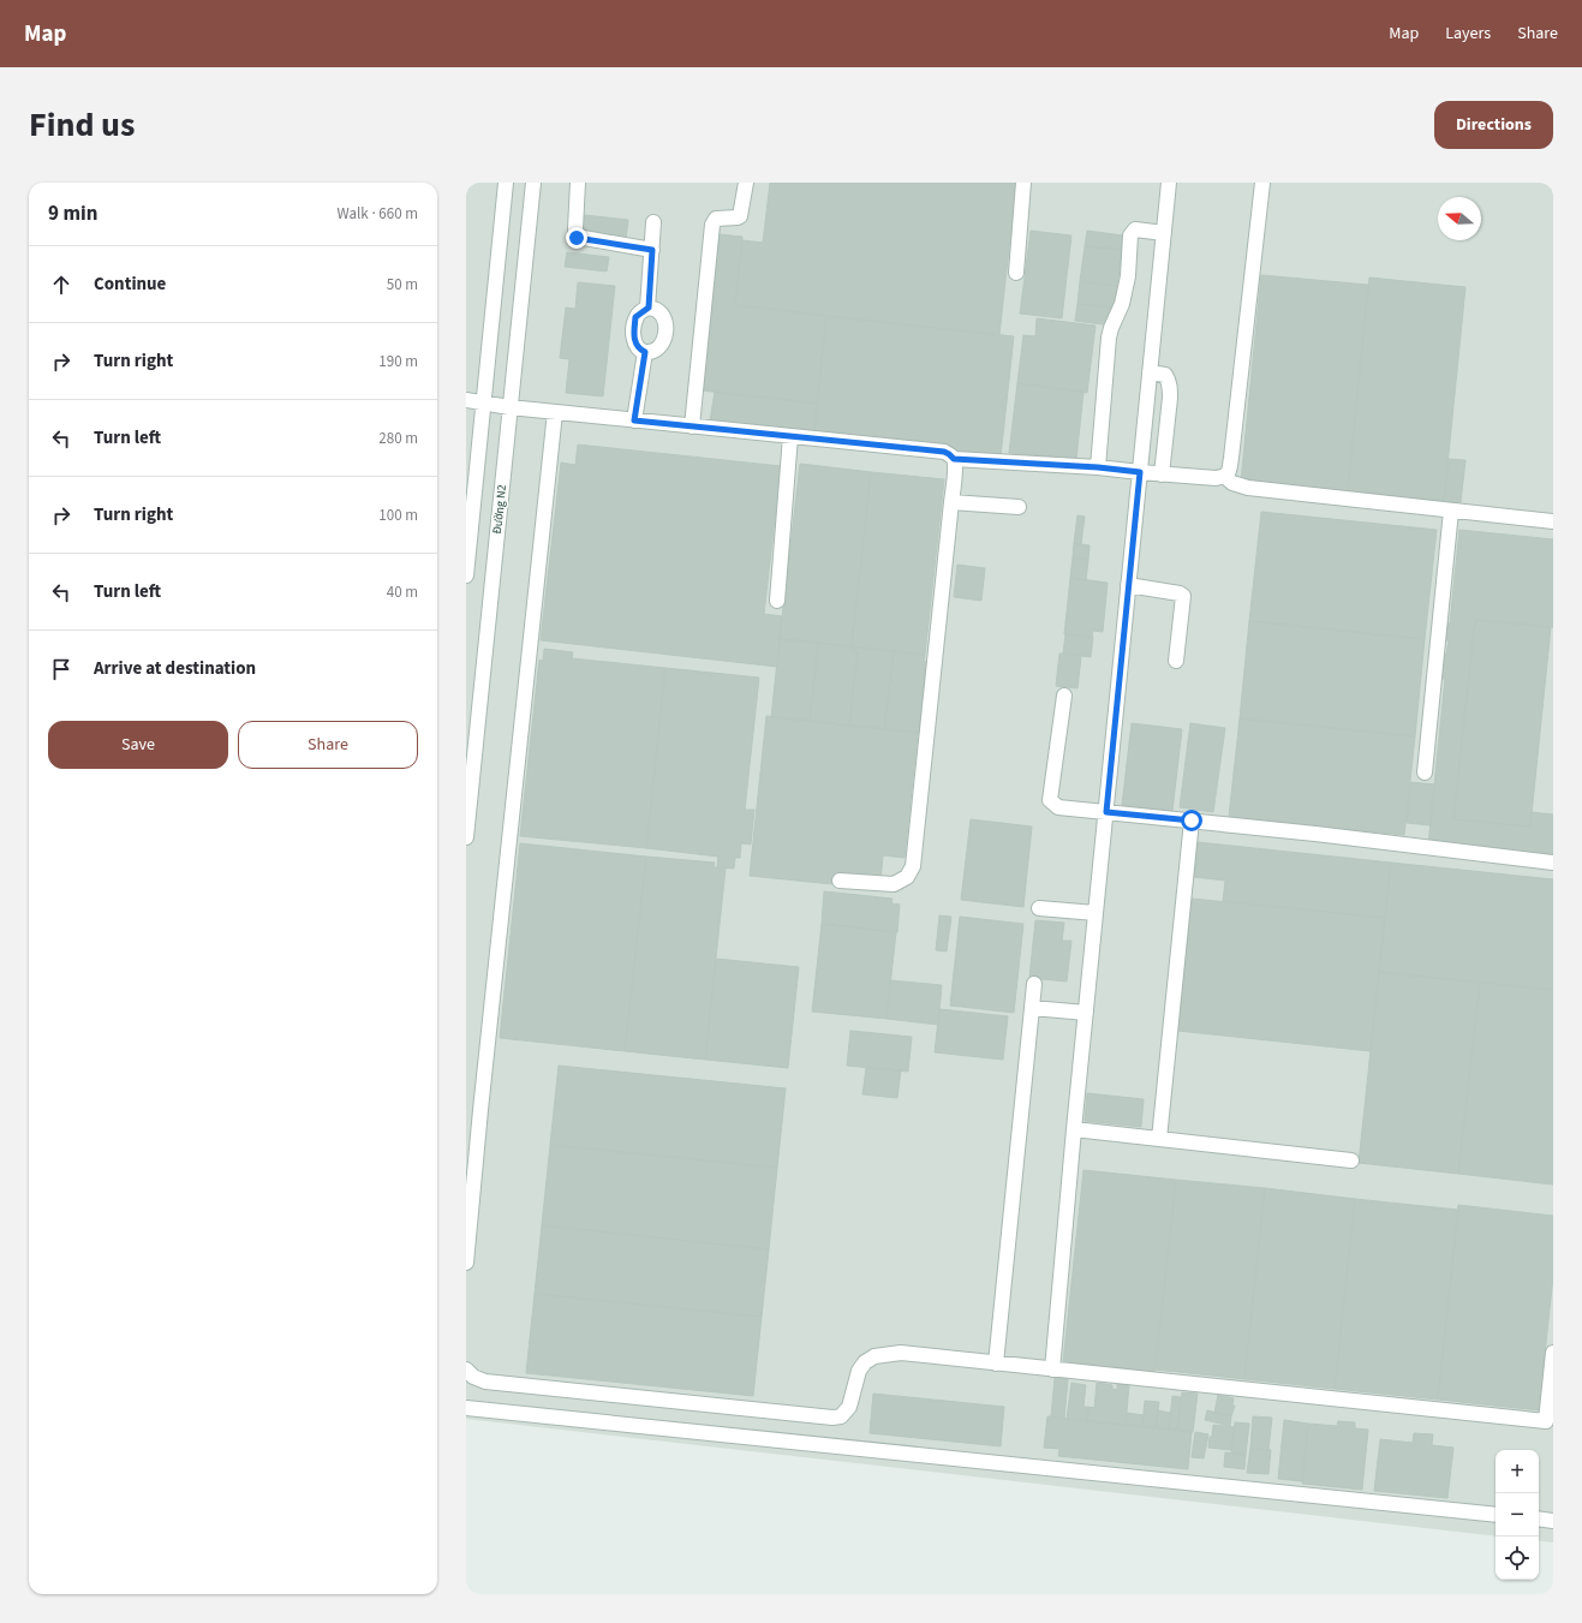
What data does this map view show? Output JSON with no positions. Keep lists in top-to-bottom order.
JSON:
{
  "streets": {
    "street": ["Đường N2"]
  },
  "north": "left",
  "page": {
    "header": "Map",
    "nav": ["Map", "Layers", "Share"],
    "title": "Find us",
    "buttons": [
      "Directions",
      ["Save", "Share"]
    ],
    "heading": ["9 min", "Walk · 660 m"],
    "list": [
      ["Continue", "50 m"],
      ["Turn right", "190 m"],
      ["Turn left", "280 m"],
      ["Turn right", "100 m"],
      ["Turn left", "40 m"],
      "Arrive at destination"
    ],
    "map_buttons": ["+", "−"]
  }
}
